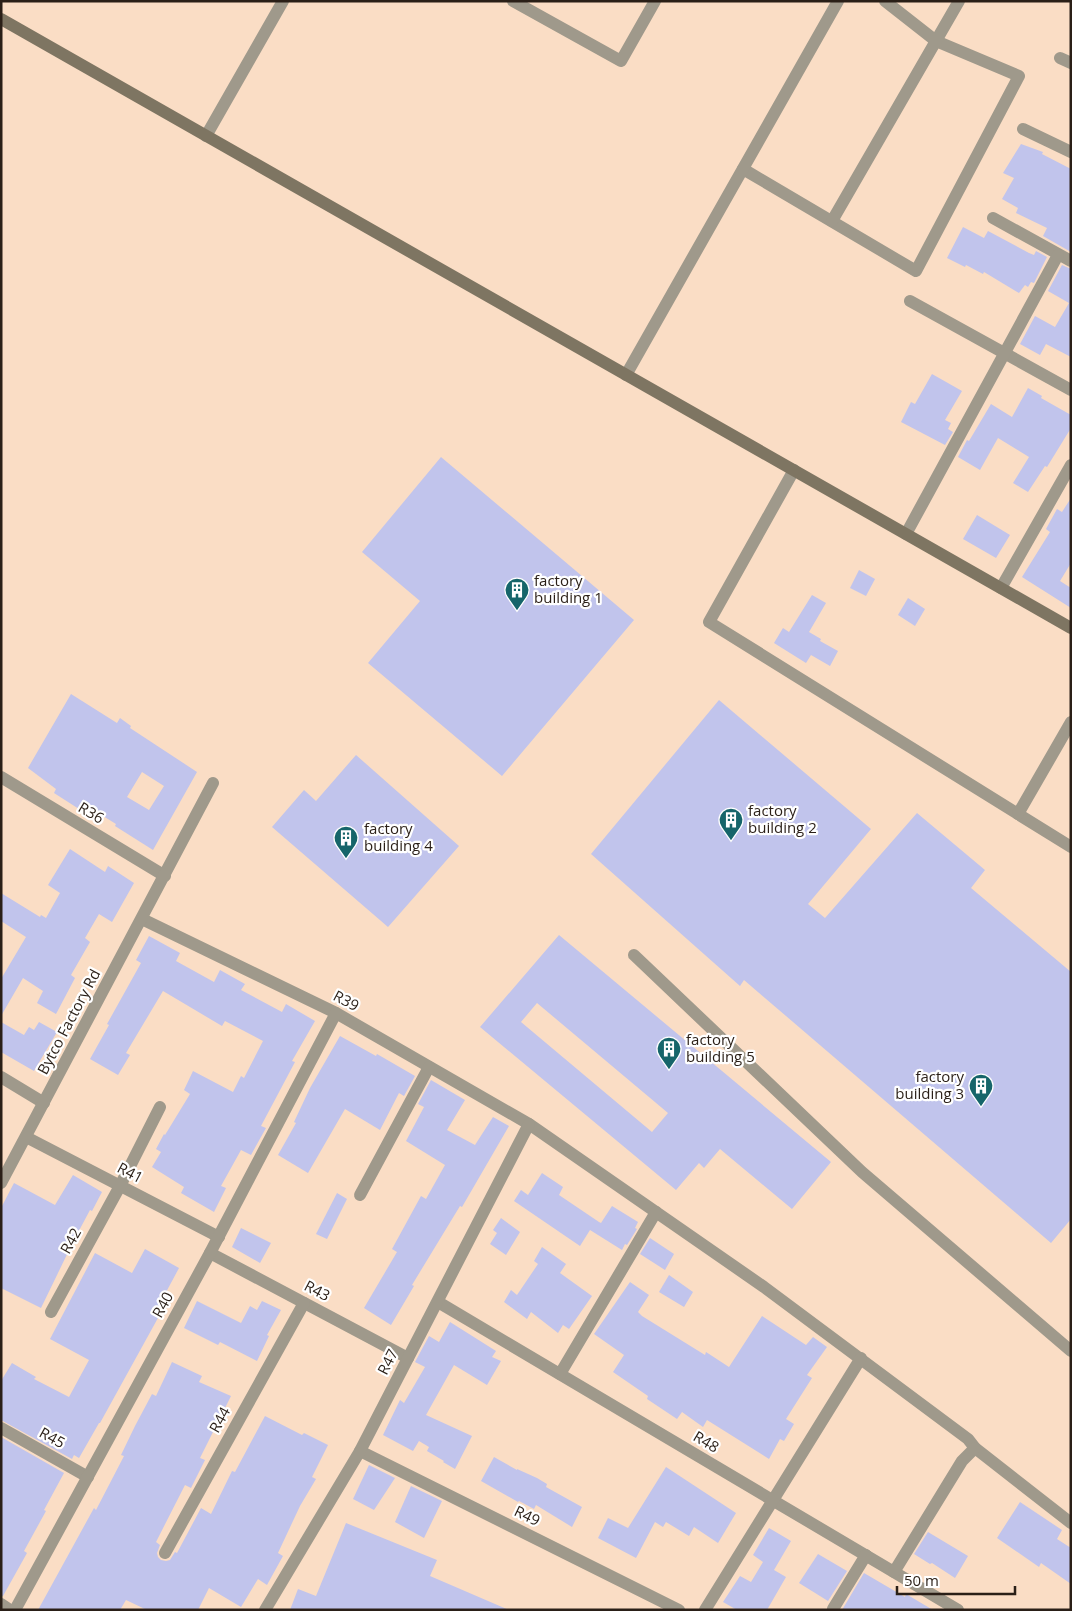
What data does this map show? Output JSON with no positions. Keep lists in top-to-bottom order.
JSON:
{
  "streets": {
    "street": [
      "R36",
      "R39",
      "Bytco Factory Rd",
      "R41",
      "R42",
      "R43",
      "R40",
      "R47",
      "R44",
      "R45",
      "R48",
      "R49"
    ]
  },
  "crossings": [
    ["R36", "Bytco Factory Rd"],
    ["R39", "Bytco Factory Rd"],
    ["R39", "R40"],
    ["R39", "R47"],
    ["Bytco Factory Rd", "R41"],
    ["R41", "R42"],
    ["R41", "R40"],
    ["R43", "R40"],
    ["R43", "R47"],
    ["R43", "R44"],
    ["R40", "R45"],
    ["R47", "R48"],
    ["R47", "R49"]
  ],
  "places": {
    "building": [
      "factory building 1",
      "factory building 2",
      "factory building 4",
      "factory building 5",
      "factory building 3"
    ]
  },
  "scale_bar": "50 m"
}
